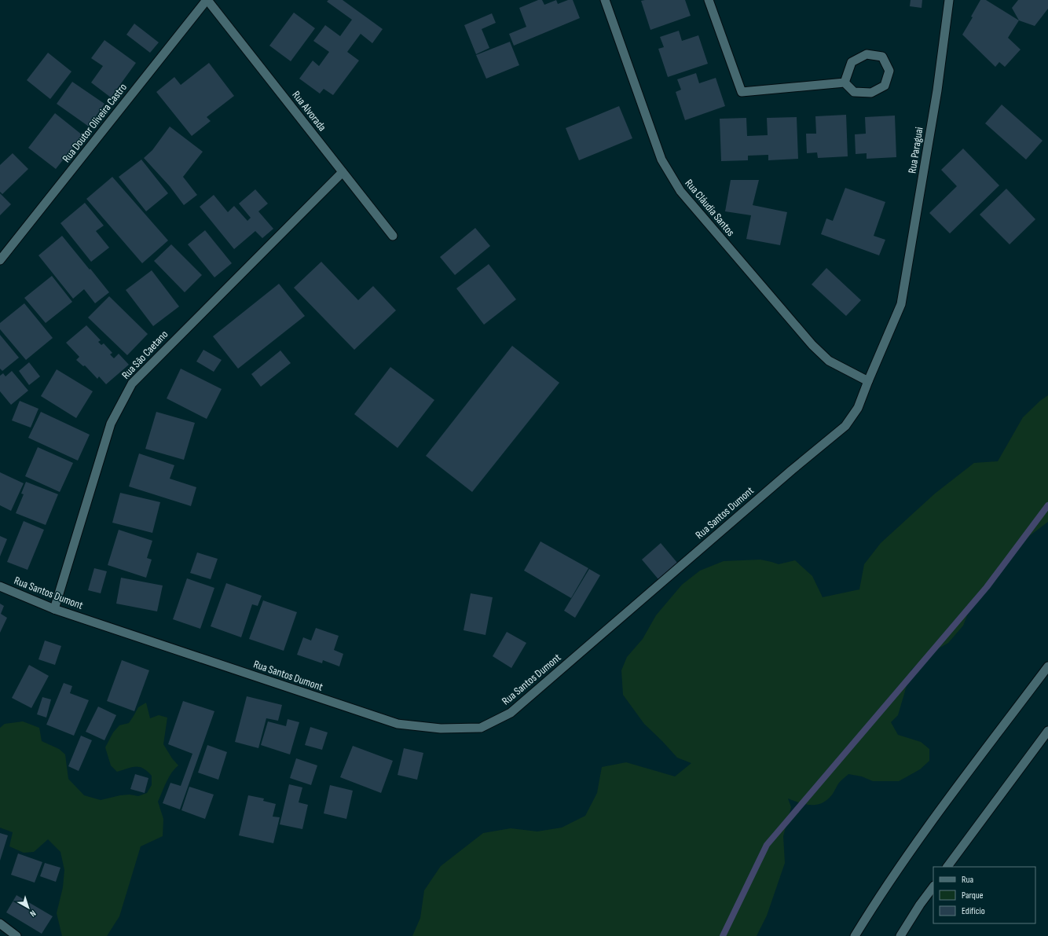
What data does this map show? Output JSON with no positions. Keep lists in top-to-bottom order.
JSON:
{
  "streets": {
    "street": [
      "Rua Alvorada",
      "Rua Doutor Oliveira Castro",
      "Rua Paraguai",
      "Rua Cláudia Santos",
      "Rua São Caetano",
      "Rua Santos Dumont"
    ]
  },
  "crossings": [
    ["Rua Alvorada", "Rua Doutor Oliveira Castro"],
    ["Rua Alvorada", "Rua São Caetano"],
    ["Rua Paraguai", "Rua Santos Dumont"],
    ["Rua Cláudia Santos", "Rua Santos Dumont"],
    ["Rua São Caetano", "Rua Santos Dumont"]
  ],
  "legend": ["Rua", "Parque", "Edifício"],
  "north": "bottom right"
}
